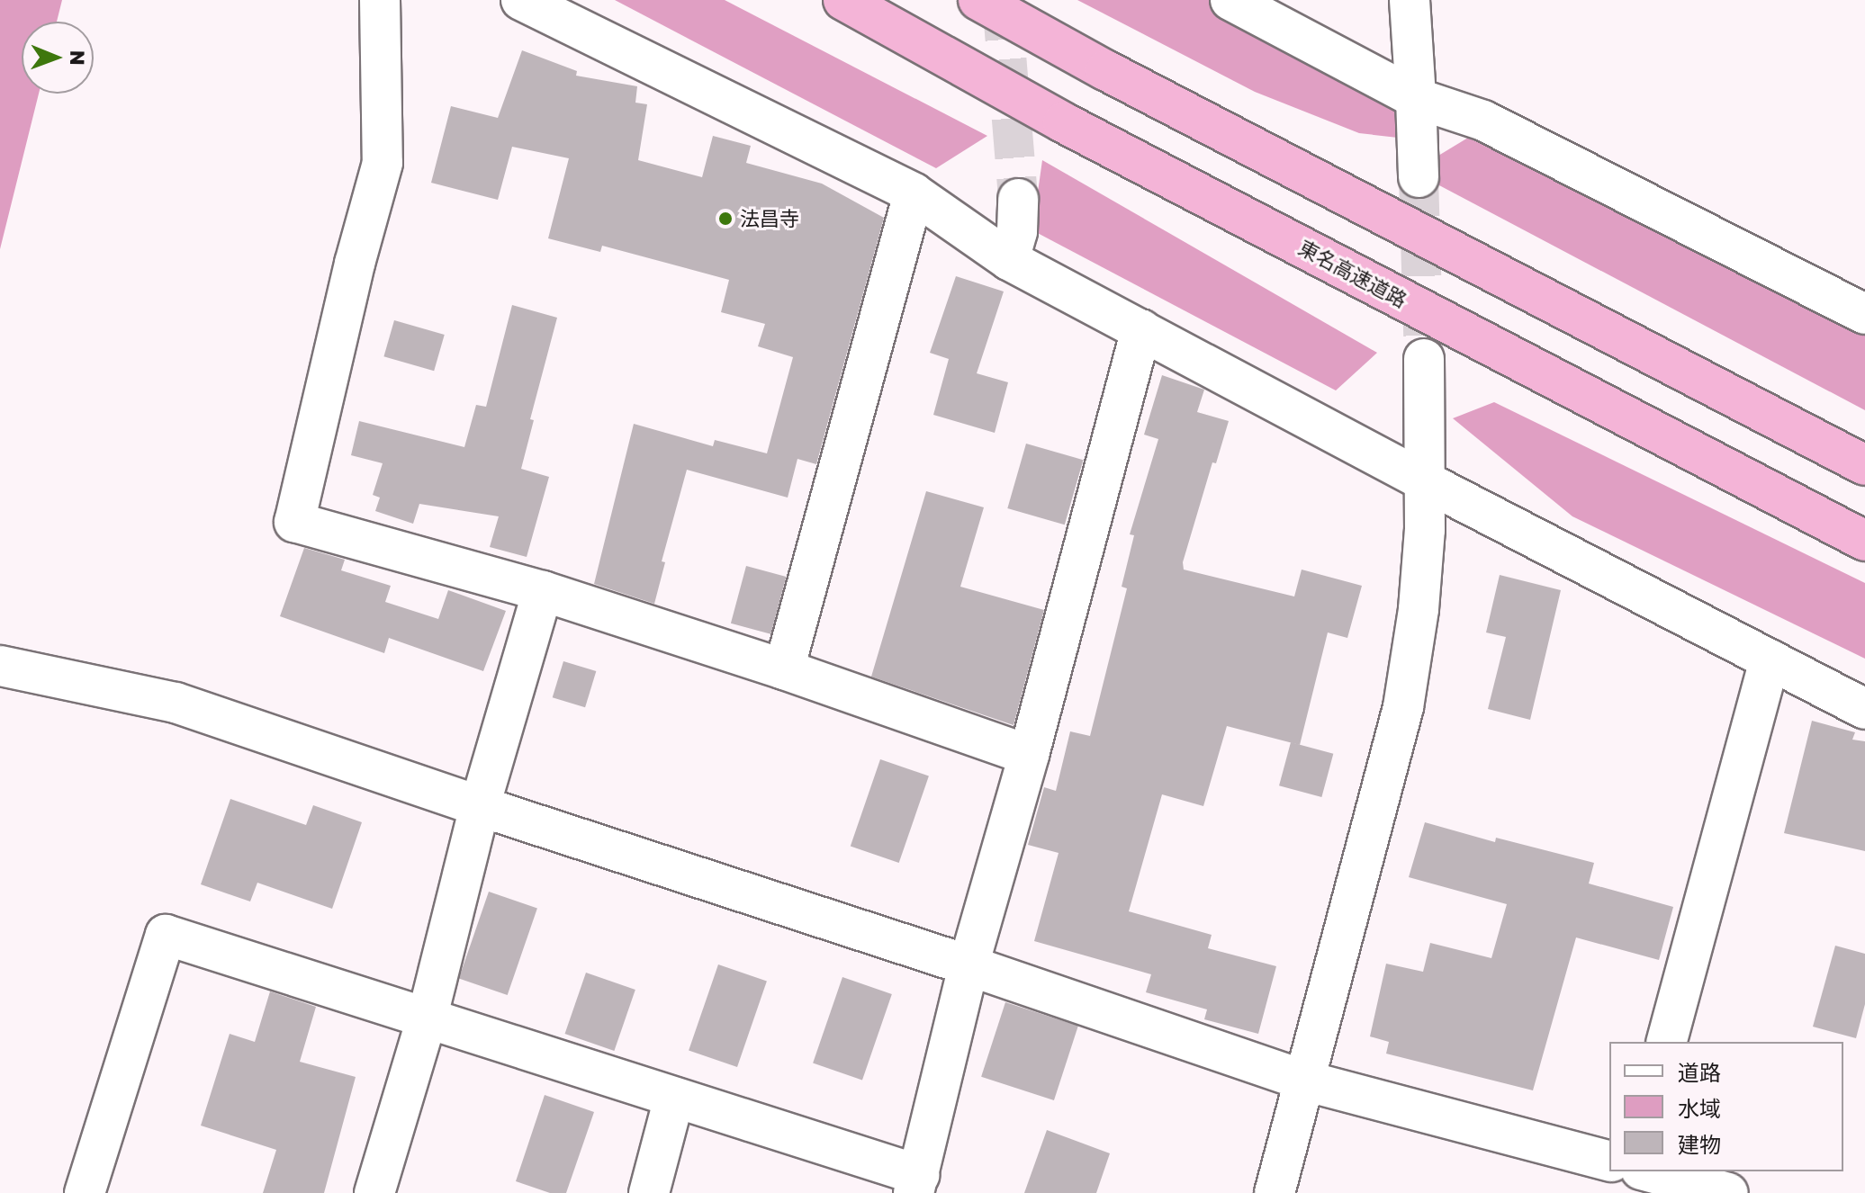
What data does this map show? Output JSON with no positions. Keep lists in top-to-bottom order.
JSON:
{
  "streets": {
    "highway": ["東名高速道路"]
  },
  "places": ["法昌寺"],
  "legend": ["道路", "水域", "建物"],
  "north": "right"
}
